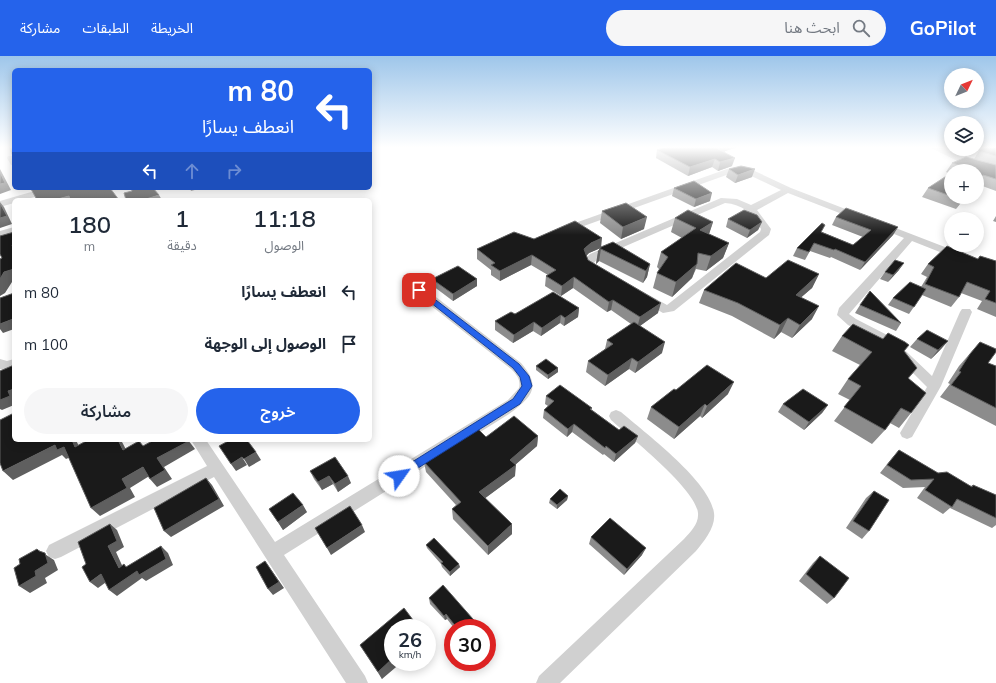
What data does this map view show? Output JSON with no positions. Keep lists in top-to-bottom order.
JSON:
{
  "north": "top right",
  "page": {
    "header": "GoPilot",
    "search": "ابحث هنا",
    "nav": ["الخريطة", "الطبقات", "مشاركة"],
    "map_buttons": ["+", "−"],
    "turn": ["80 m", "انعطف يسارًا"],
    "eta": [
      "11:18",
      "الوصول",
      "1",
      "دقيقة",
      "180",
      "m"
    ],
    "list": [
      {
        "name": "انعطف يسارًا",
        "value": "80 m"
      },
      {
        "name": "الوصول إلى الوجهة",
        "value": "100 m"
      }
    ],
    "buttons": ["خروج", "مشاركة"],
    "speed": "26 km/h",
    "limit": "30"
  }
}
